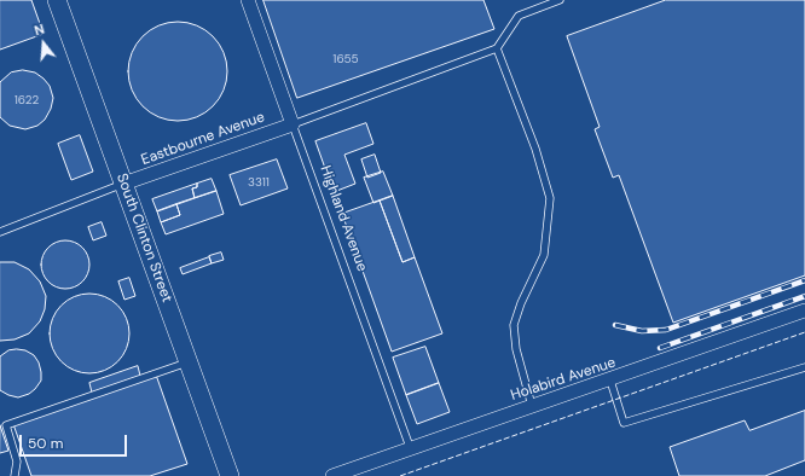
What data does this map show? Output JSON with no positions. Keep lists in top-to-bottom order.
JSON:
{
  "streets": {
    "main road": ["South Clinton Street"],
    "street": ["Eastbourne Avenue", "Highland Avenue", "Holabird Avenue"]
  },
  "crossings": [
    ["Eastbourne Avenue", "Highland Avenue"],
    ["Eastbourne Avenue", "South Clinton Street"],
    ["Highland Avenue", "Holabird Avenue"]
  ],
  "house_numbers": ["1655", "1622", "3311"],
  "scale_bar": "50 m",
  "north": "top"
}
